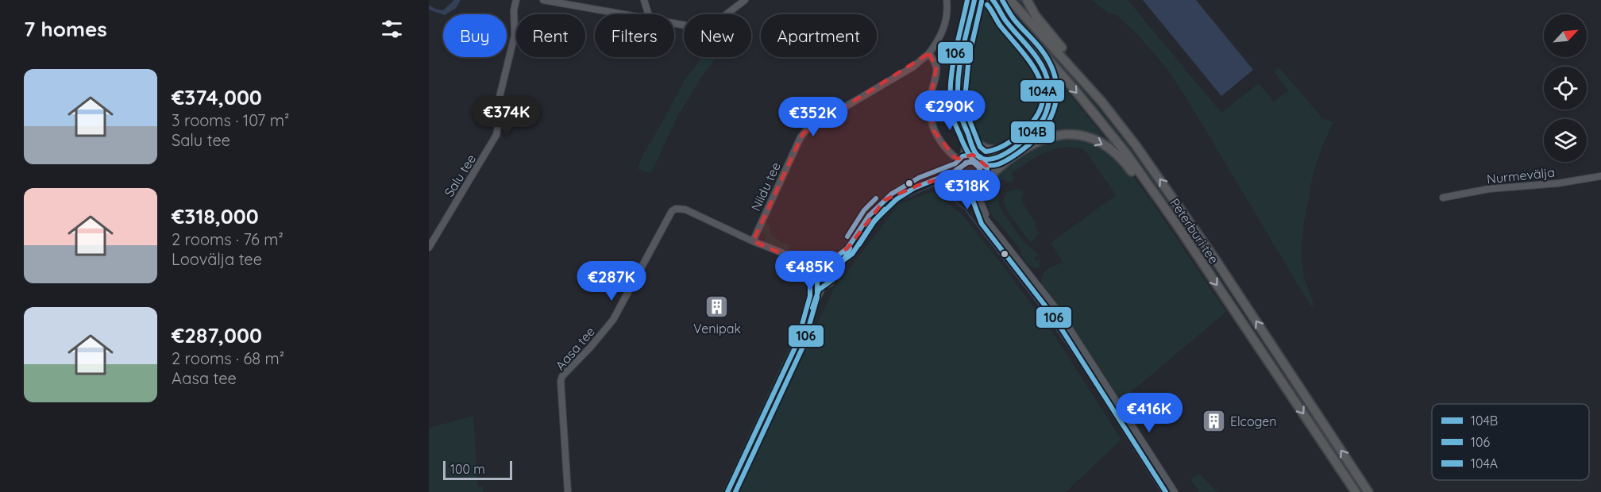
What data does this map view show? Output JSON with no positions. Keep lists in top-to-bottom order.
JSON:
{
  "streets": {
    "highway": ["Peterburi tee"],
    "street": [
      "Salu tee",
      "Nurmevälja",
      "Niidu tee",
      "Aasa tee"
    ]
  },
  "crossings": [
    ["Niidu tee", "Aasa tee"]
  ],
  "places": {
    "building": ["Venipak", "Elcogen"]
  },
  "lines": ["transit line 104B", "transit line 106", "transit line 104A"],
  "legend": ["104B", "106", "104A"],
  "scale_bar": "100 m",
  "north": "top right",
  "page": {
    "heading": "7 homes",
    "chip": [
      "Buy",
      "Rent",
      "Filters",
      "New",
      "Apartment"
    ],
    "list": [
      {
        "name": "€374,000",
        "note": "3 rooms · 107 m² · Salu tee"
      },
      {
        "name": "€318,000",
        "note": "2 rooms · 76 m² · Loovälja tee"
      },
      {
        "name": "€287,000",
        "note": "2 rooms · 68 m² · Aasa tee"
      }
    ],
    "price": [
      "€290K",
      "€374K",
      "€352K",
      "€318K",
      "€485K",
      "€287K",
      "€416K"
    ],
    "scale": "100 m"
  }
}
